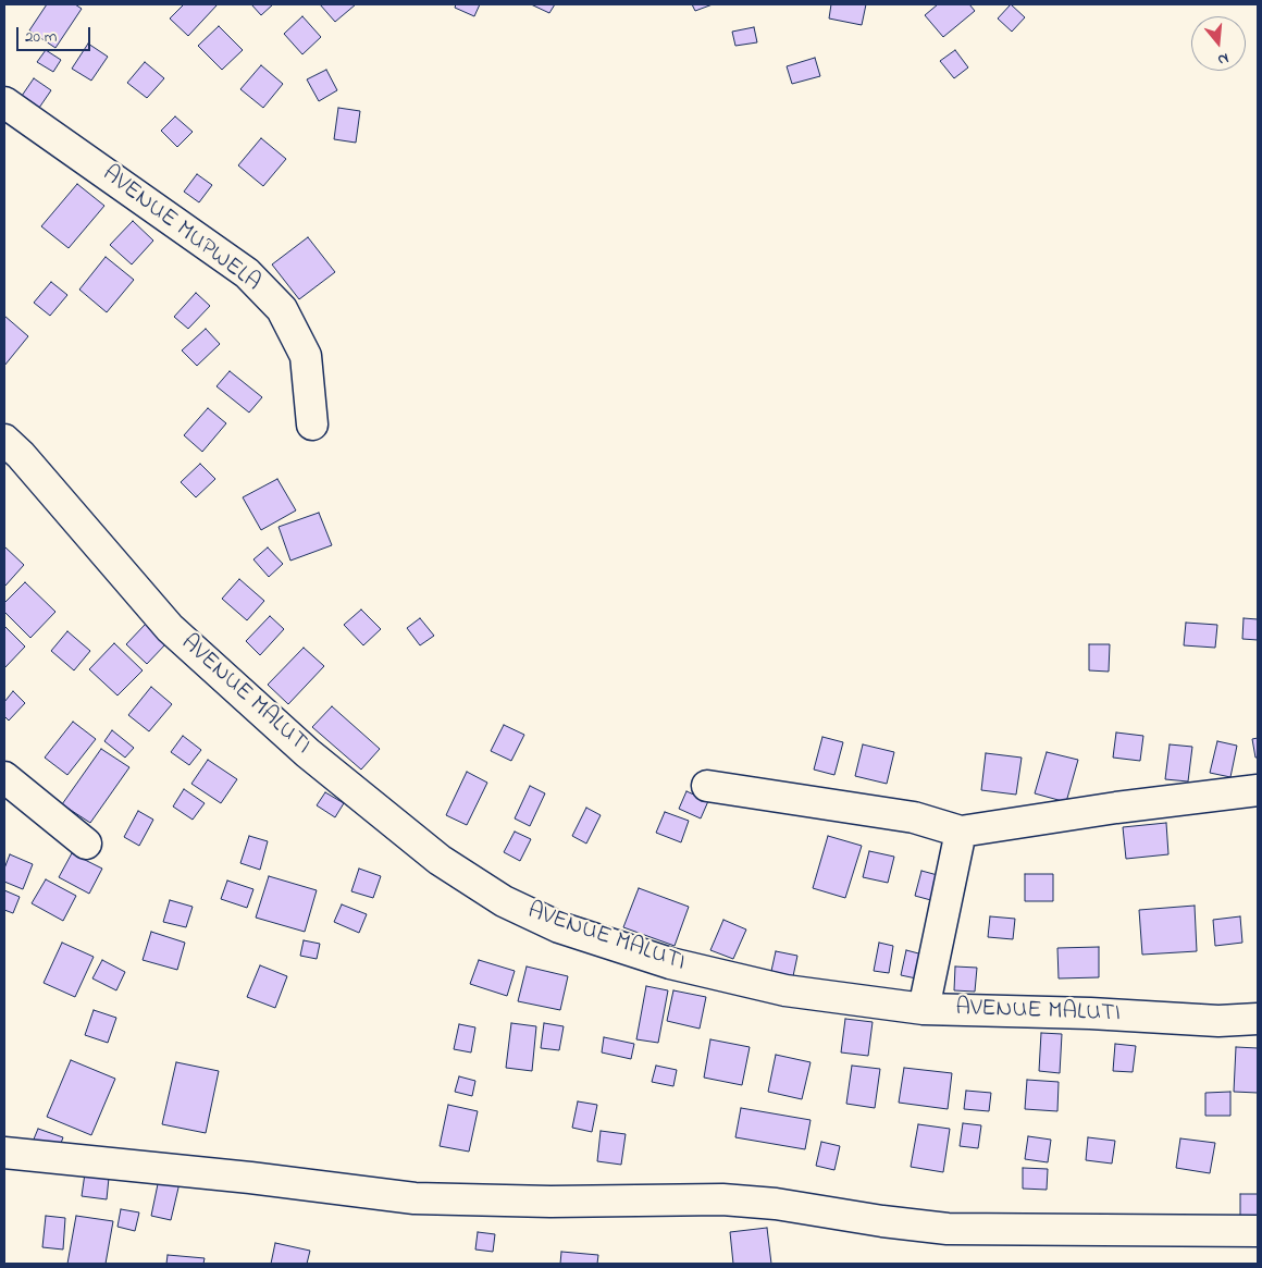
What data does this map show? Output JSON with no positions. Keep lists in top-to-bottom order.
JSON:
{
  "streets": {
    "street": ["AVENUE MUPWELA", "AVENUE MALUTI"]
  },
  "scale_bar": "20 m",
  "north": "bottom"
}
